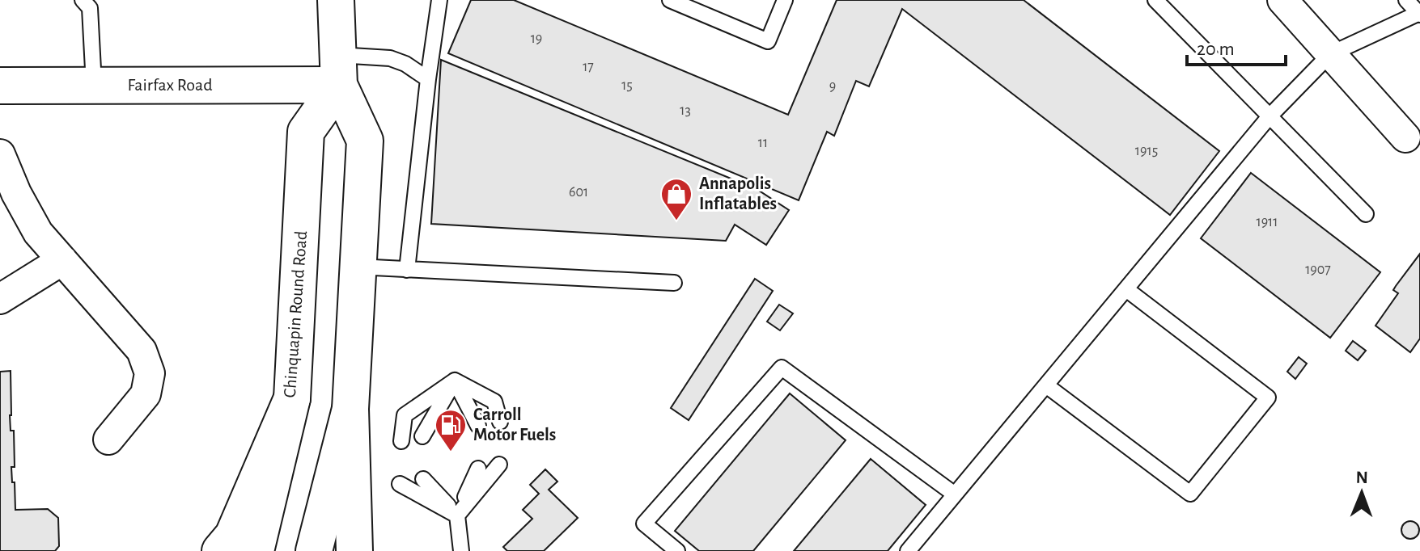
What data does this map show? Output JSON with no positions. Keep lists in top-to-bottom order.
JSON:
{
  "streets": {
    "main road": ["Fairfax Road", "Chinquapin Round Road"]
  },
  "crossings": [
    ["Fairfax Road", "Chinquapin Round Road"]
  ],
  "places": {
    "shop": ["Annapolis Inflatables"],
    "fuel station": ["Carroll Motor Fuels"]
  },
  "house_numbers": [
    "19",
    "17",
    "15",
    "9",
    "13",
    "11",
    "1915",
    "601",
    "1911",
    "1907"
  ],
  "scale_bar": "20 m",
  "north": "top"
}
